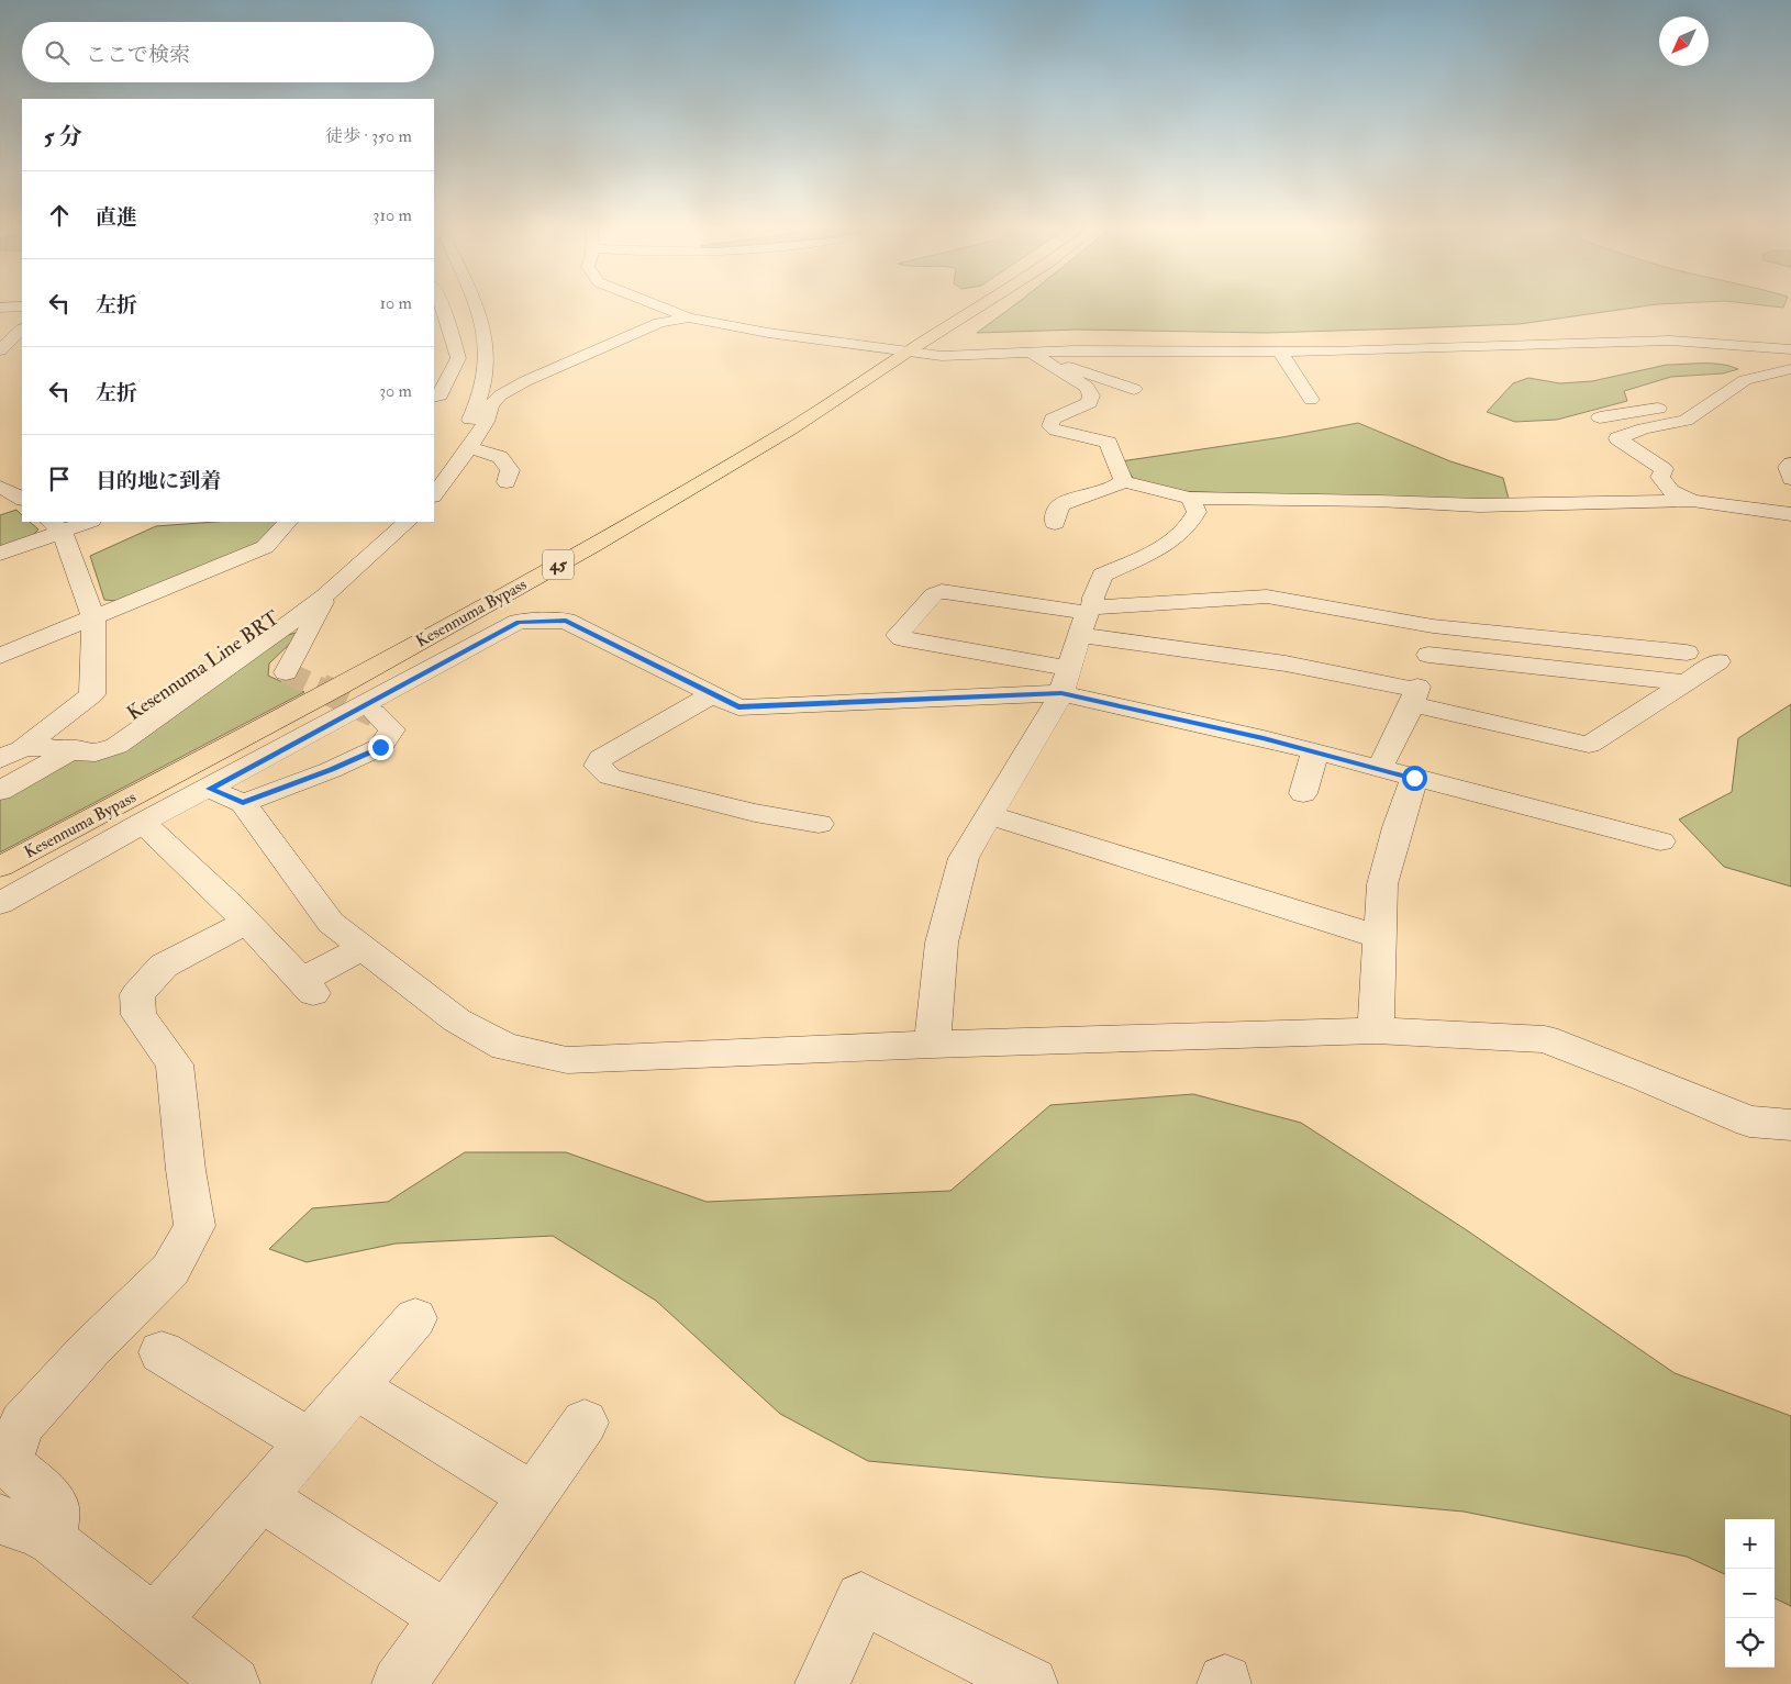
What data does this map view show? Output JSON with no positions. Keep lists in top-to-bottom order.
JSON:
{
  "streets": {
    "highway": ["45", "Kesennuma Bypass"],
    "street": ["Kesennuma Line BRT"]
  },
  "north": "bottom left",
  "page": {
    "search": "ここで検索",
    "heading": ["5 分", "徒歩 · 350 m"],
    "list": [
      ["直進", "310 m"],
      ["左折", "10 m"],
      ["左折", "30 m"],
      "目的地に到着"
    ],
    "map_buttons": ["+", "−"]
  }
}
